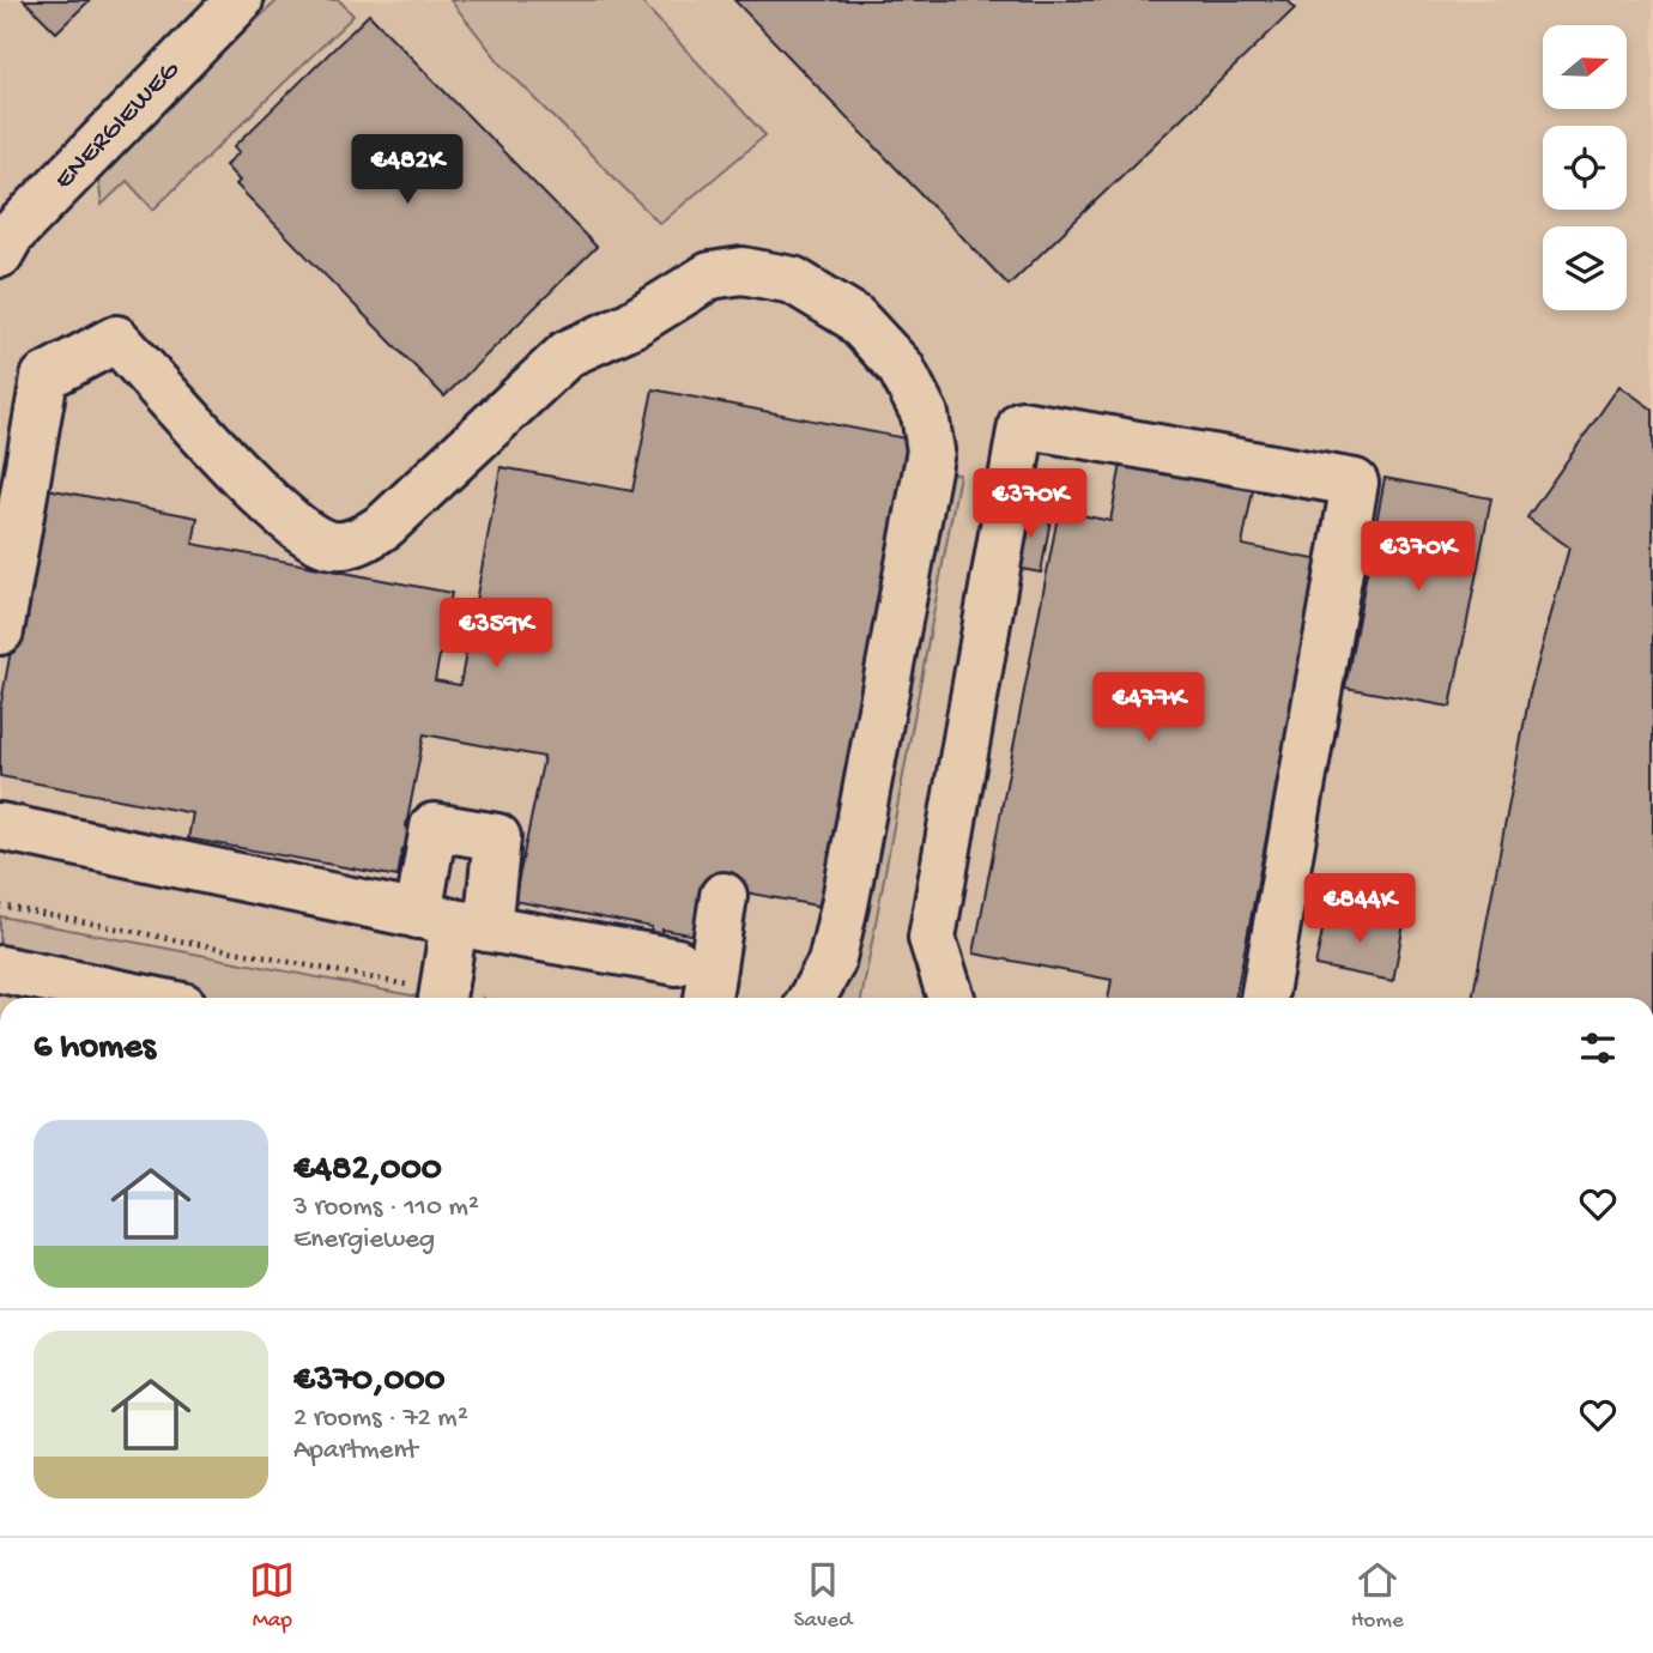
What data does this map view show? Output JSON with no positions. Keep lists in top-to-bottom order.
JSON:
{
  "streets": {
    "street": ["ENERGIEWEG"]
  },
  "north": "right",
  "page": {
    "price": [
      "€482K",
      "€370K",
      "€370K",
      "€359K",
      "€477K",
      "€844K"
    ],
    "heading": "6 homes",
    "list": [
      {
        "name": "€482,000",
        "note": "3 rooms · 110 m² · Energieweg"
      },
      {
        "name": "€370,000",
        "note": "2 rooms · 72 m² · Apartment"
      }
    ],
    "tabs": ["Map", "Saved", "Home"]
  }
}
